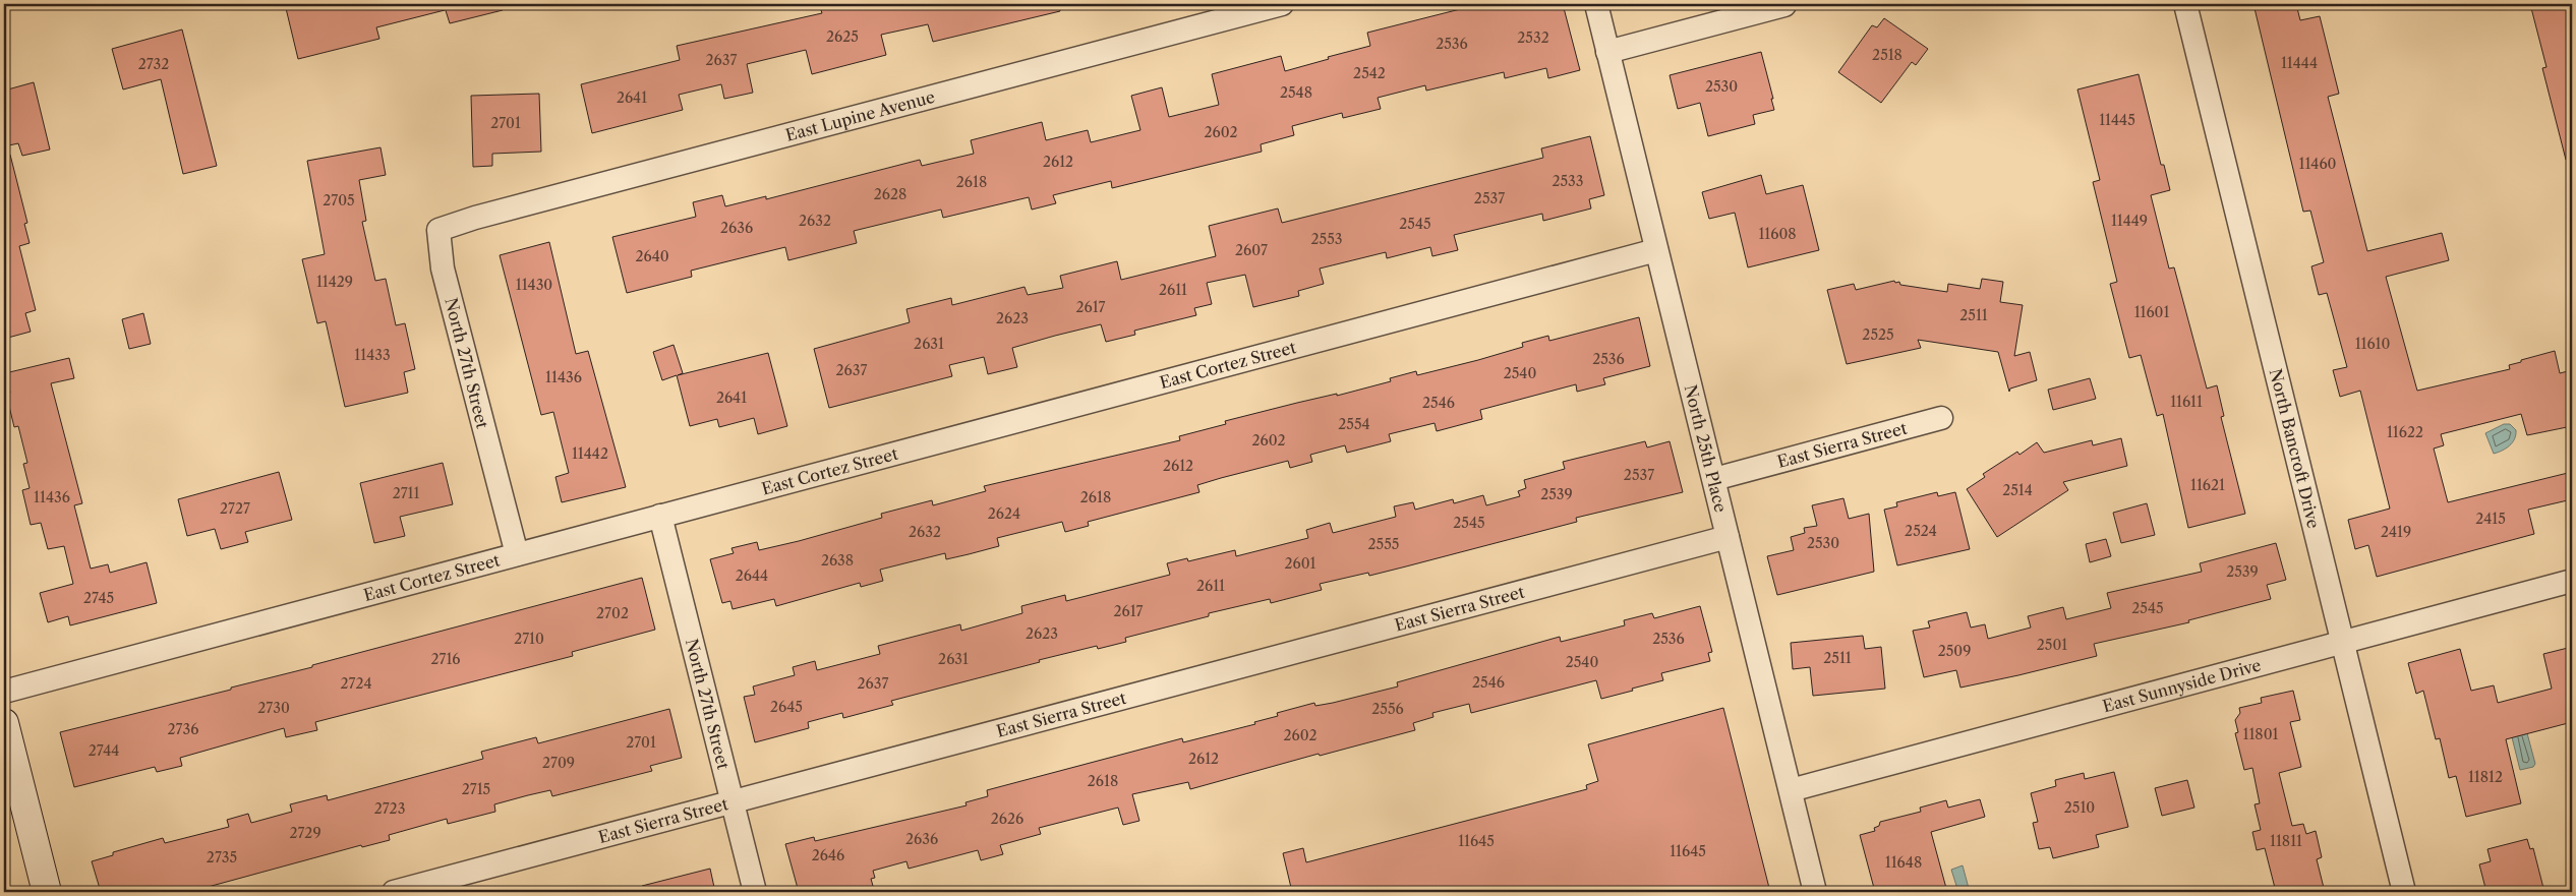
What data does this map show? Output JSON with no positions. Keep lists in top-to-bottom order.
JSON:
{
  "streets": {
    "street": [
      "East Lupine Avenue",
      "North 27th Street",
      "East Cortez Street",
      "East Sierra Street",
      "North 25th Place",
      "North Bancroft Drive",
      "East Sunnyside Drive"
    ]
  },
  "crossings": [
    ["East Lupine Avenue", "North 27th Street"],
    ["North 27th Street", "East Cortez Street"],
    ["North 27th Street", "East Sierra Street"],
    ["East Cortez Street", "North 25th Place"],
    ["East Sierra Street", "North 25th Place"],
    ["North 25th Place", "East Sunnyside Drive"],
    ["North Bancroft Drive", "East Sunnyside Drive"]
  ],
  "house_numbers": [
    "2625",
    "2532",
    "2536",
    "2518",
    "2637",
    "11444",
    "2732",
    "2542",
    "2530",
    "2548",
    "2641",
    "11445",
    "2701",
    "2602",
    "2612",
    "11460",
    "2533",
    "2618",
    "2628",
    "2537",
    "2705",
    "2632",
    "11449",
    "2545",
    "2636",
    "11608",
    "2553",
    "2607",
    "2640",
    "11429",
    "11430",
    "2611",
    "2617",
    "11601",
    "2511",
    "2623",
    "2525",
    "2631",
    "11610",
    "11433",
    "2536",
    "2637",
    "2540",
    "11436",
    "2641",
    "11611",
    "2546",
    "2554",
    "11622",
    "2602",
    "11442",
    "2612",
    "2537",
    "11621",
    "2514",
    "2711",
    "2539",
    "11436",
    "2618",
    "2727",
    "2624",
    "2415",
    "2545",
    "2524",
    "2632",
    "2419",
    "2530",
    "2555",
    "2638",
    "2601",
    "2539",
    "2644",
    "2611",
    "2745",
    "2545",
    "2617",
    "2702",
    "2623",
    "2710",
    "2536",
    "2501",
    "2509",
    "2511",
    "2716",
    "2631",
    "2540",
    "2546",
    "2724",
    "2637",
    "2645",
    "2730",
    "2556",
    "2736",
    "11801",
    "2602",
    "2701",
    "2744",
    "2612",
    "2709",
    "11812",
    "2618",
    "2715",
    "2510",
    "2723",
    "2626",
    "2729",
    "2636",
    "11645",
    "11811",
    "11645",
    "2646",
    "2735",
    "11648"
  ]
}
